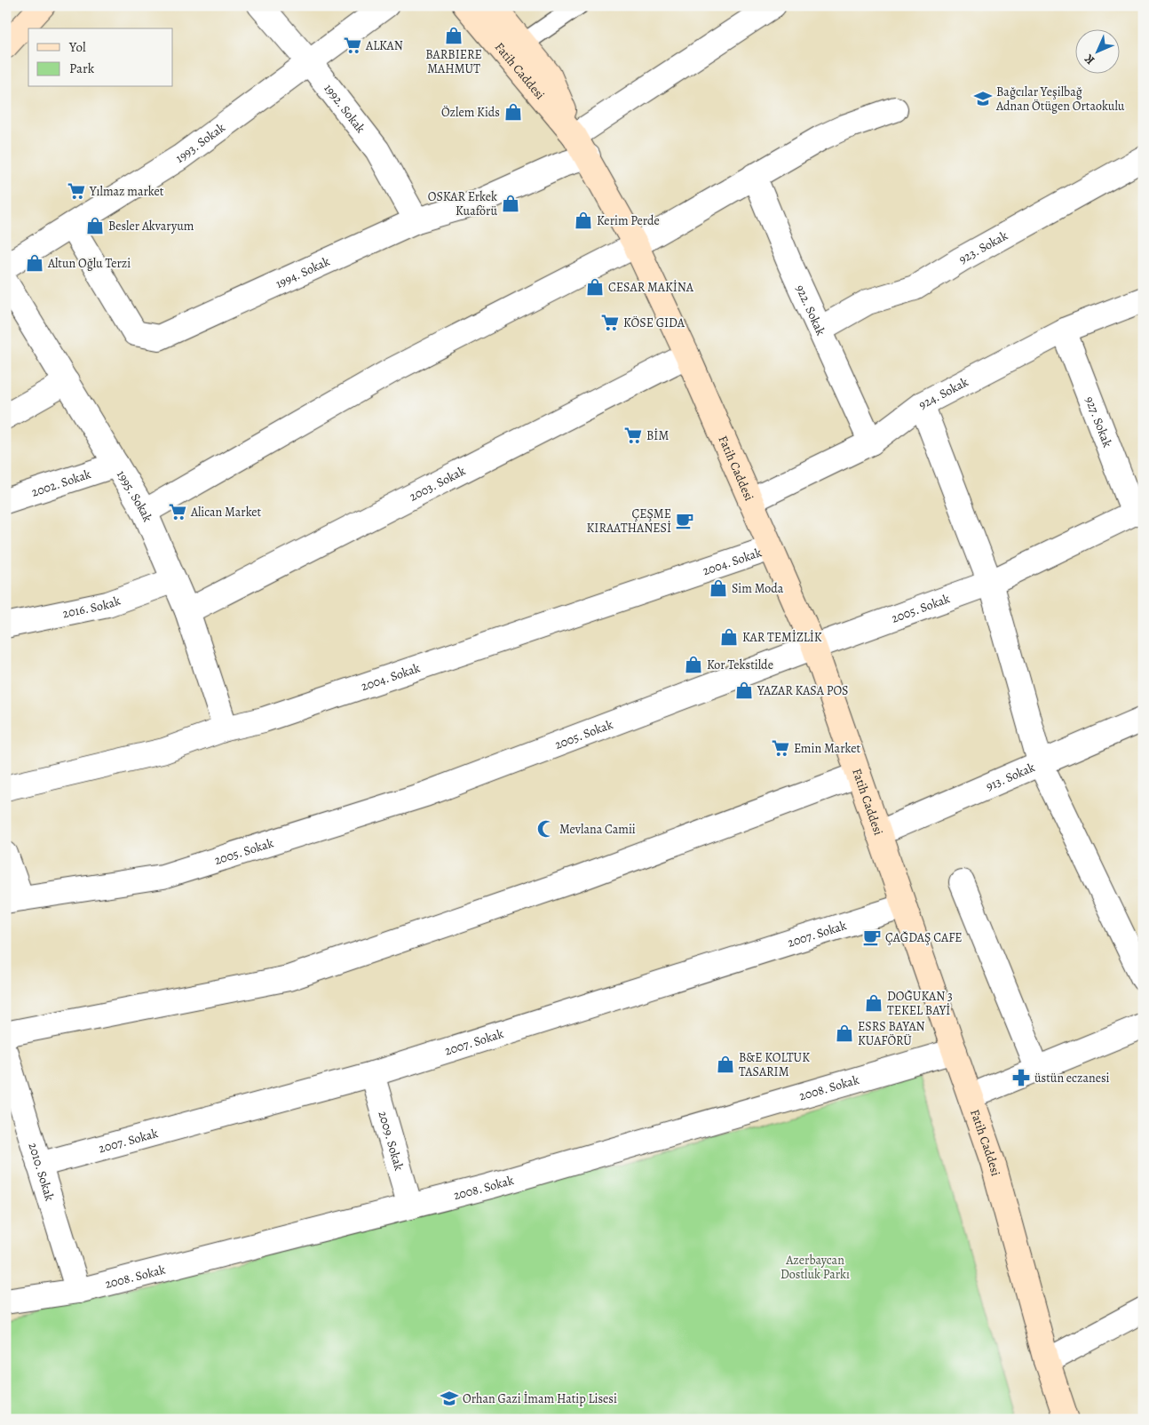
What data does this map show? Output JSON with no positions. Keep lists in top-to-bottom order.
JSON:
{
  "streets": {
    "main road": ["Fatih Caddesi"],
    "street": [
      "1992. Sokak",
      "1993. Sokak",
      "923. Sokak",
      "1994. Sokak",
      "922. Sokak",
      "924. Sokak",
      "927. Sokak",
      "2002. Sokak",
      "2003. Sokak",
      "1995. Sokak",
      "2004. Sokak",
      "2016. Sokak",
      "2005. Sokak",
      "913. Sokak",
      "2007. Sokak",
      "2008. Sokak",
      "2009. Sokak",
      "2010. Sokak"
    ]
  },
  "crossings": [
    ["Fatih Caddesi", "1994. Sokak"],
    ["Fatih Caddesi", "924. Sokak"],
    ["Fatih Caddesi", "2003. Sokak"],
    ["Fatih Caddesi", "2004. Sokak"],
    ["Fatih Caddesi", "2005. Sokak"],
    ["Fatih Caddesi", "913. Sokak"],
    ["Fatih Caddesi", "2007. Sokak"],
    ["Fatih Caddesi", "2008. Sokak"],
    ["1992. Sokak", "1993. Sokak"],
    ["1992. Sokak", "1994. Sokak"],
    ["1993. Sokak", "1994. Sokak"],
    ["923. Sokak", "922. Sokak"],
    ["922. Sokak", "924. Sokak"],
    ["924. Sokak", "927. Sokak"],
    ["927. Sokak", "2005. Sokak"],
    ["2002. Sokak", "1995. Sokak"],
    ["2003. Sokak", "1995. Sokak"],
    ["1995. Sokak", "2004. Sokak"],
    ["1995. Sokak", "2016. Sokak"],
    ["2007. Sokak", "2009. Sokak"],
    ["2007. Sokak", "2010. Sokak"],
    ["2008. Sokak", "2009. Sokak"],
    ["2008. Sokak", "2010. Sokak"]
  ],
  "parks": ["Azerbaycan Dostluk Parkı"],
  "places": {
    "shop": [
      "BARBIERE MAHMUT",
      "Özlem Kids",
      "OSKAR Erkek Kuaförü",
      "Kerim Perde",
      "Besler Akvaryum",
      "Altun Oğlu Terzi",
      "CESAR MAKİNA",
      "Sim Moda",
      "KAR TEMİZLİK",
      "Kor Tekstilde",
      "YAZAR KASA POS",
      "DOĞUKAN 3 TEKEL BAYİ",
      "ESRS BAYAN KUAFÖRÜ",
      "B&E KOLTUK TASARIM"
    ],
    "supermarket": [
      "ALKAN",
      "Yılmaz market",
      "KÖSE GIDA",
      "BİM",
      "Alican Market",
      "Emin Market"
    ],
    "school or university": ["Bağcılar Yeşilbağ Adnan Ötügen Ortaokulu", "Orhan Gazi İmam Hatip Lisesi"],
    "cafe": ["ÇEŞME KIRAATHANESİ", "ÇAĞDAŞ CAFE"],
    "mosque": ["Mevlana Camii"],
    "pharmacy": ["üstün eczanesi"]
  },
  "legend": ["Yol", "Park"],
  "north": "bottom left"
}
